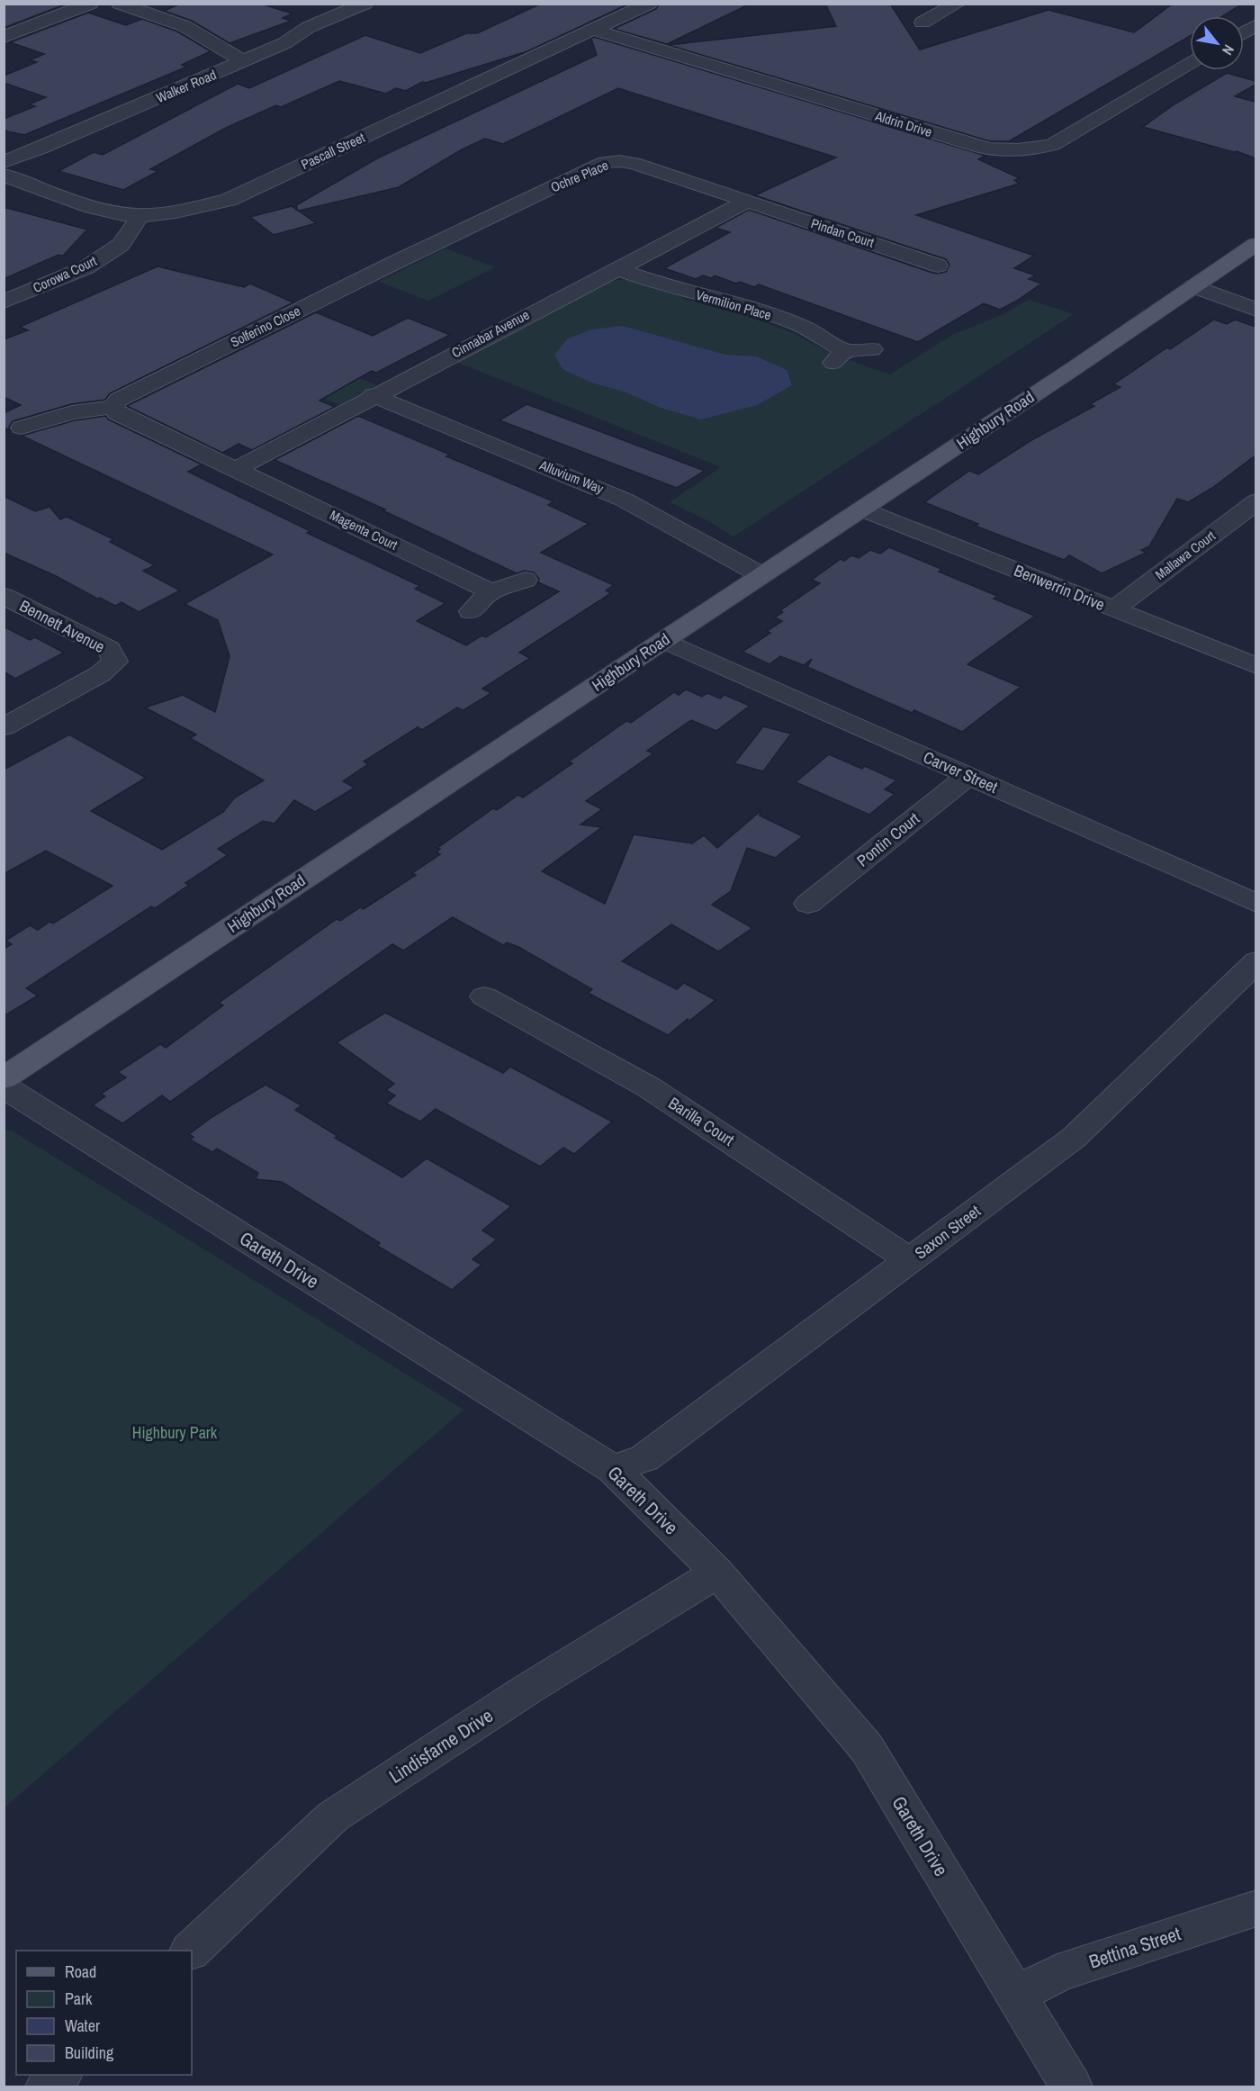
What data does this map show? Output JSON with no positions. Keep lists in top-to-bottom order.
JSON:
{
  "streets": {
    "main road": ["Highbury Road"],
    "street": [
      "Walker Road",
      "Aldrin Drive",
      "Pascall Street",
      "Ochre Place",
      "Pindan Court",
      "Corowa Court",
      "Vermilion Place",
      "Solferino Close",
      "Cinnabar Avenue",
      "Alluvium Way",
      "Magenta Court",
      "Mallawa Court",
      "Benwerrin Drive",
      "Bennett Avenue",
      "Carver Street",
      "Pontin Court",
      "Barilla Court",
      "Saxon Street",
      "Gareth Drive",
      "Lindisfarne Drive",
      "Bettina Street"
    ]
  },
  "crossings": [
    ["Aldrin Drive", "Pascall Street"],
    ["Pascall Street", "Corowa Court"],
    ["Ochre Place", "Pindan Court"],
    ["Ochre Place", "Solferino Close"],
    ["Ochre Place", "Cinnabar Avenue"],
    ["Pindan Court", "Cinnabar Avenue"],
    ["Vermilion Place", "Cinnabar Avenue"],
    ["Cinnabar Avenue", "Alluvium Way"],
    ["Cinnabar Avenue", "Magenta Court"],
    ["Highbury Road", "Alluvium Way"],
    ["Highbury Road", "Benwerrin Drive"],
    ["Highbury Road", "Carver Street"],
    ["Mallawa Court", "Benwerrin Drive"],
    ["Carver Street", "Pontin Court"],
    ["Barilla Court", "Saxon Street"],
    ["Saxon Street", "Gareth Drive"],
    ["Gareth Drive", "Lindisfarne Drive"],
    ["Gareth Drive", "Bettina Street"]
  ],
  "parks": ["Highbury Park"],
  "legend": [
    "Road",
    "Park",
    "Water",
    "Building"
  ],
  "north": "bottom right"
}
